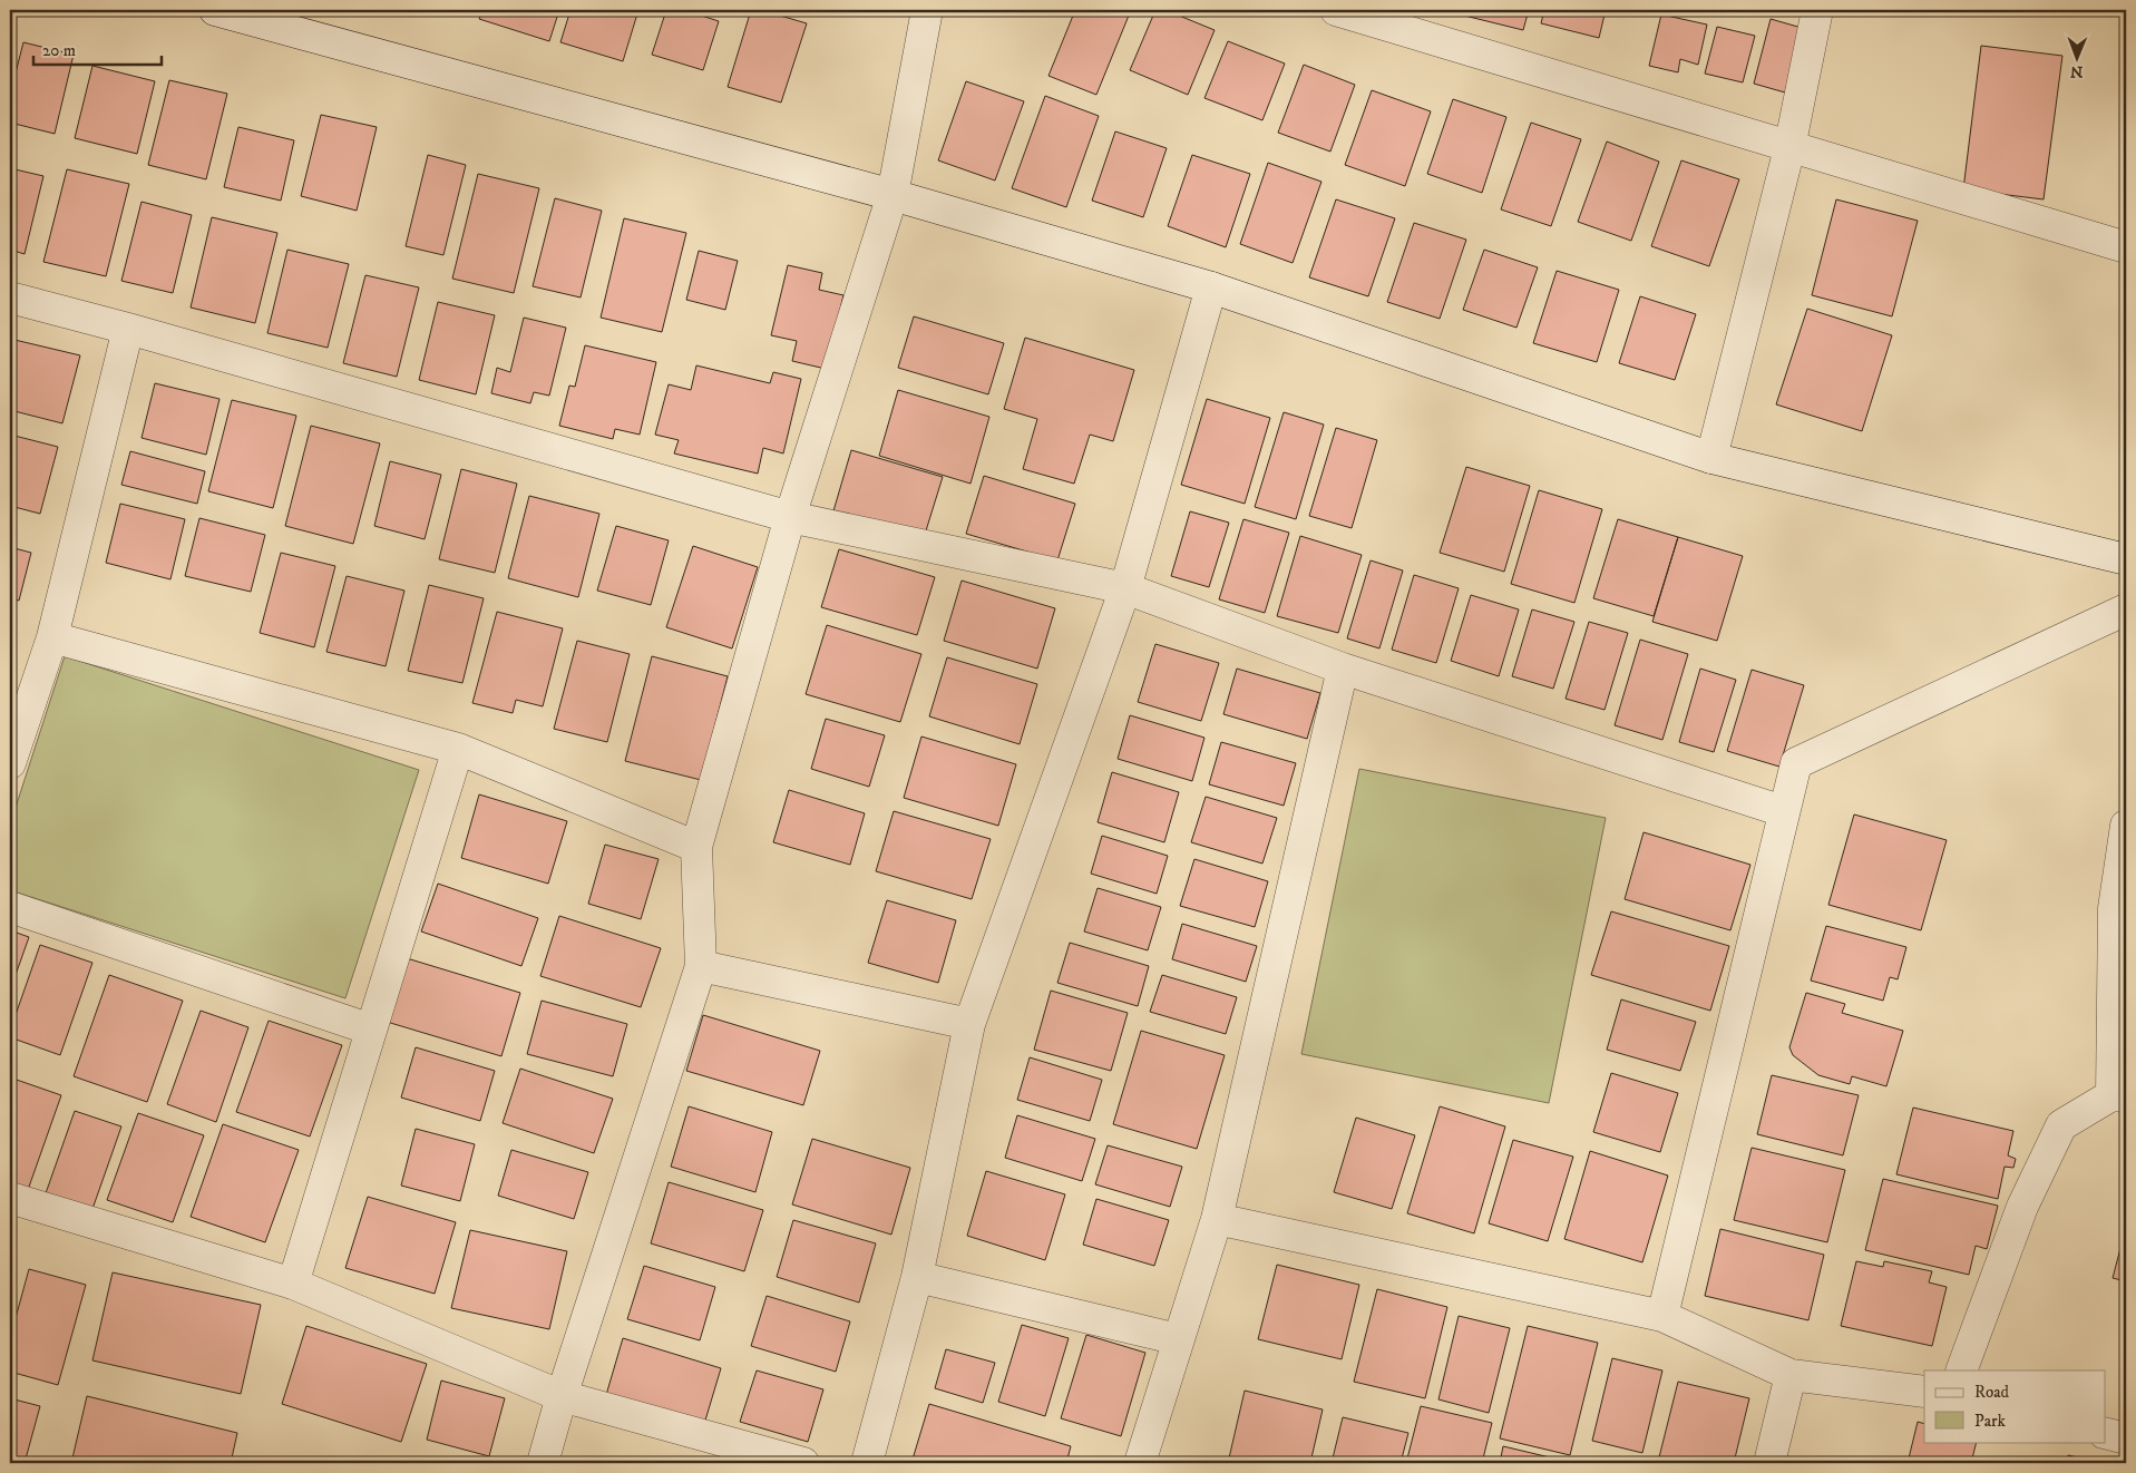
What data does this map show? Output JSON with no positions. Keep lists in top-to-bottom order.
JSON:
{
  "legend": ["Road", "Park"],
  "scale_bar": "20 m",
  "north": "bottom"
}
